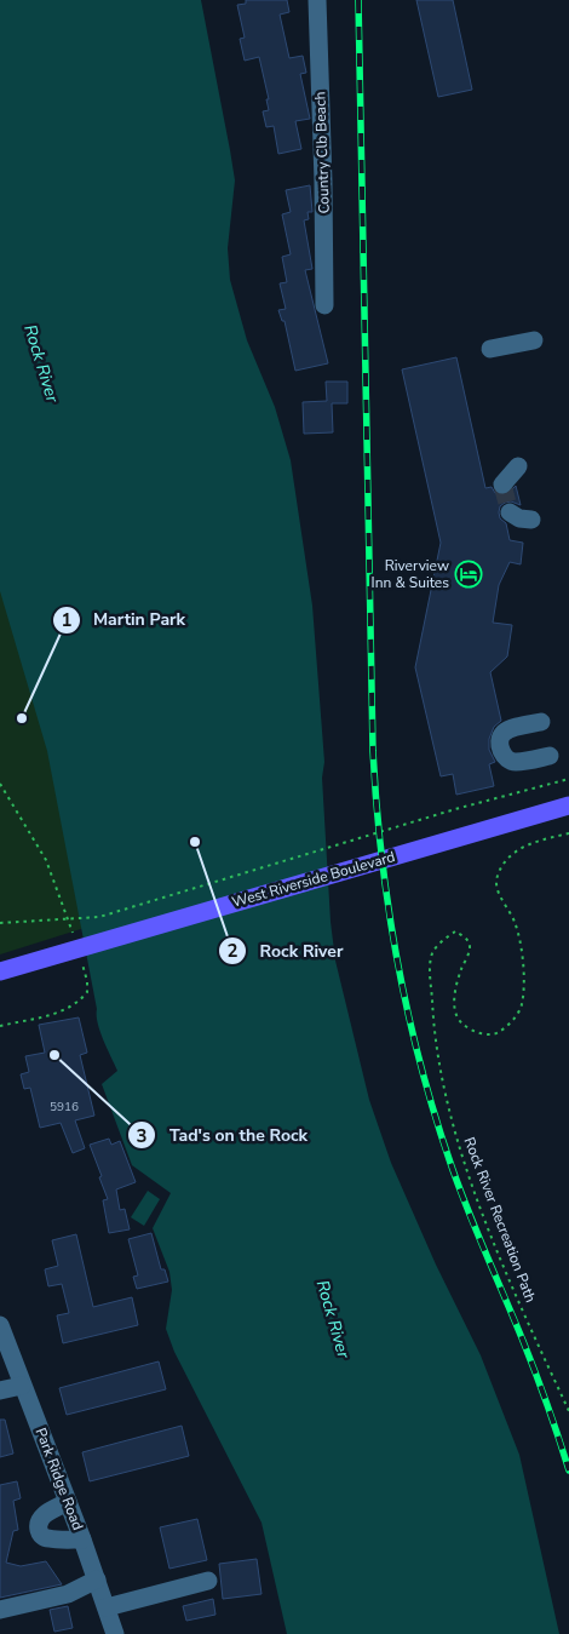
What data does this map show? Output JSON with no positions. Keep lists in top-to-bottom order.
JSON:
{
  "streets": {
    "main road": ["West Riverside Boulevard"],
    "street": ["Country Clb Beach", "Park Ridge Road"],
    "path": ["Rock River Recreation Path"]
  },
  "water": ["Rock River"],
  "places": {
    "hotel": ["Riverview Inn & Suites"],
    "other": ["Martin Park", "Rock River", "Tad's on the Rock"]
  },
  "house_numbers": ["5916"]
}
